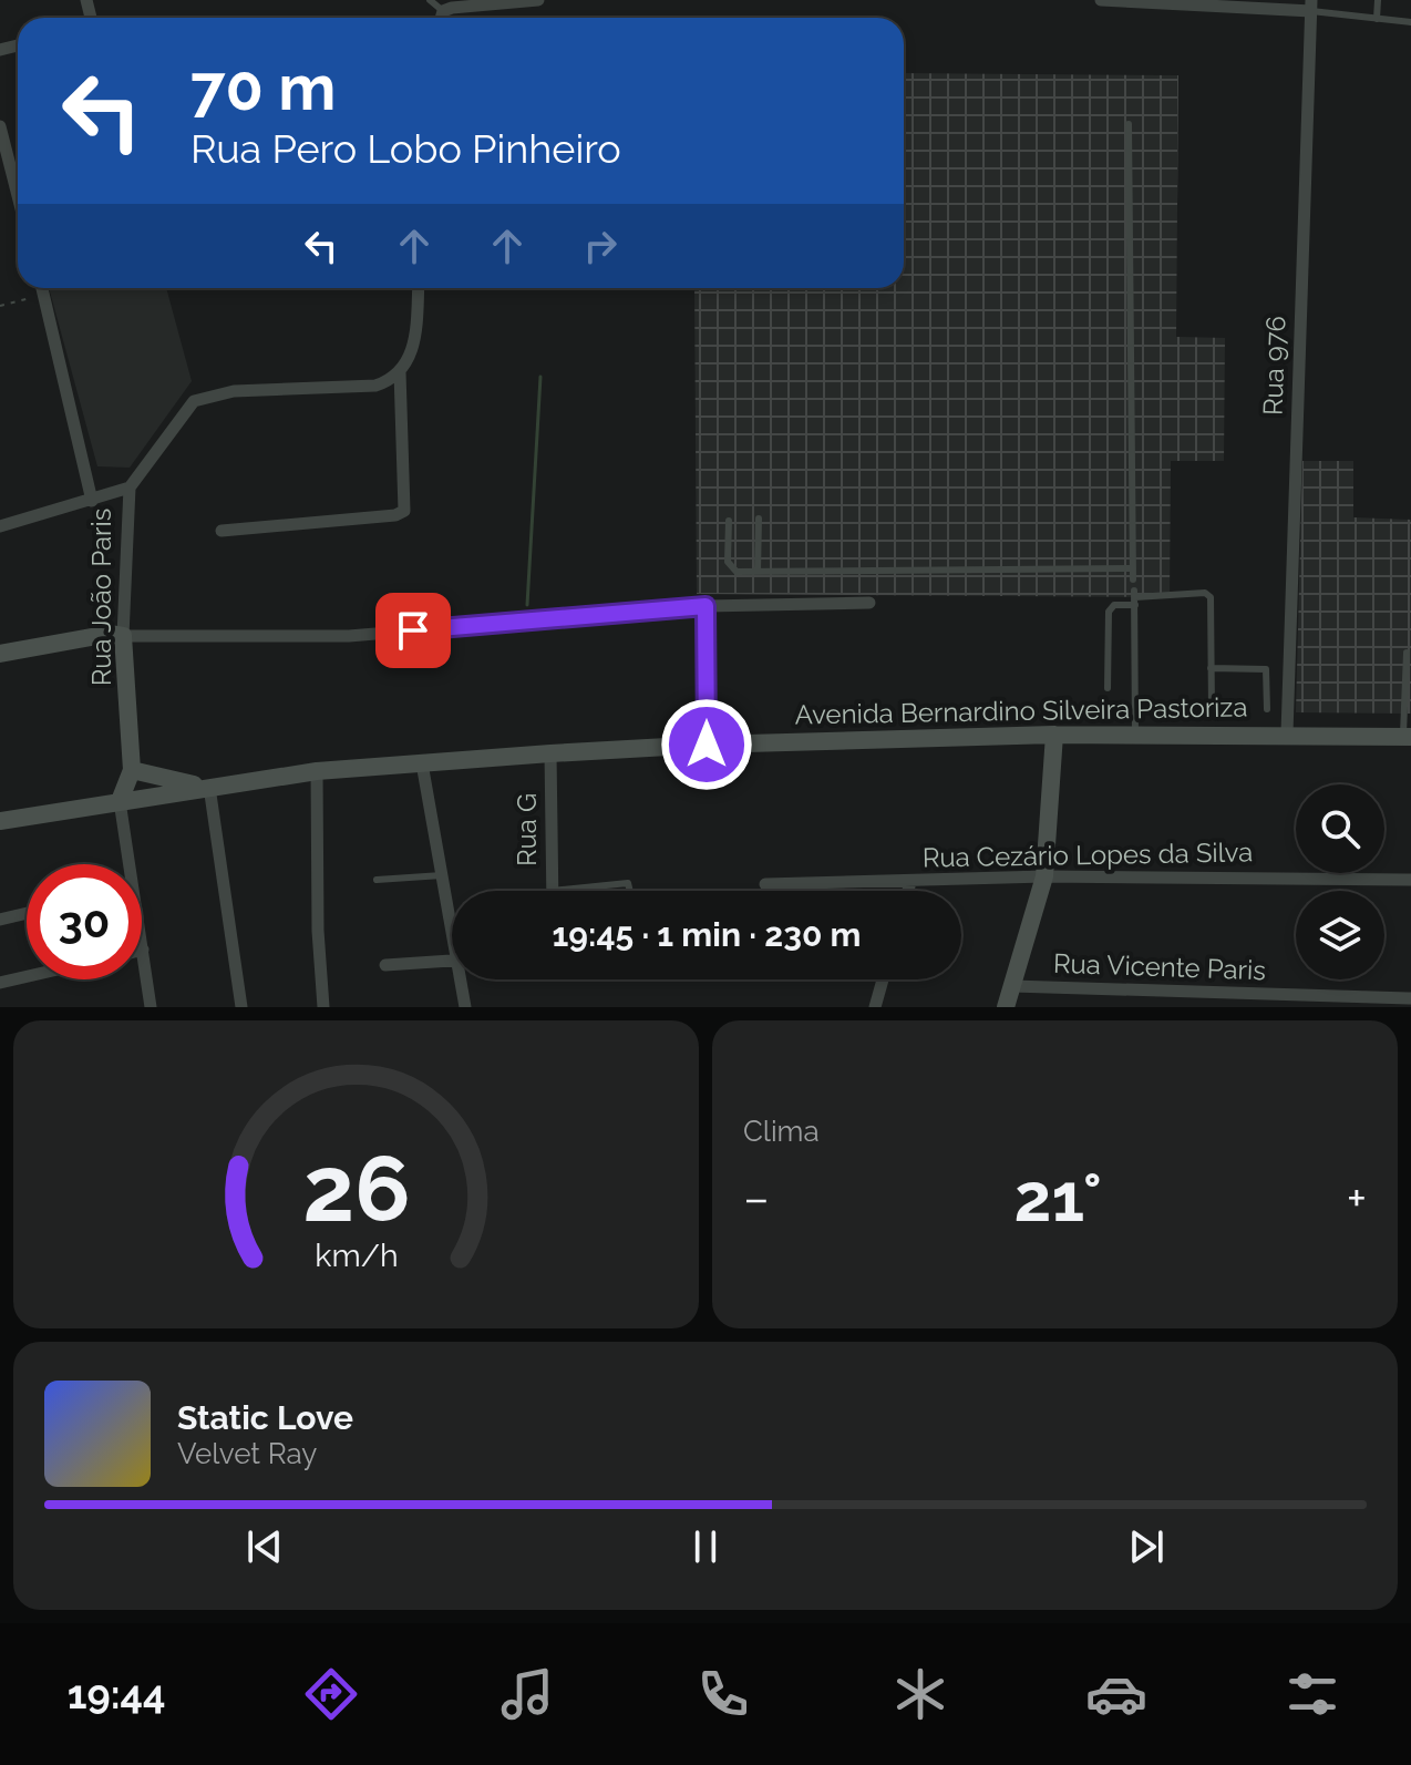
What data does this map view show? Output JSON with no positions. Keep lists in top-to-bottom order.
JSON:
{
  "streets": {
    "main road": ["Rua João Paris", "Avenida Bernardino Silveira Pastoriza"],
    "street": [
      "Rua 976",
      "Rua G",
      "Rua Cezário Lopes da Silva",
      "Rua Vicente Paris"
    ]
  },
  "crossings": [
    ["Rua 976", "Avenida Bernardino Silveira Pastoriza"],
    ["Rua João Paris", "Avenida Bernardino Silveira Pastoriza"],
    ["Avenida Bernardino Silveira Pastoriza", "Rua G"]
  ],
  "page": {
    "turn": ["70 m", "Rua Pero Lobo Pinheiro"],
    "limit": "30",
    "trip": "19:45 · 1 min · 230 m",
    "tile": "Clima",
    "heat": ["−", "21°", "+"],
    "song": ["Static Love", "Velvet Ray"],
    "tabs": "19:44",
    "gauge": ["26", "km/h"]
  }
}
